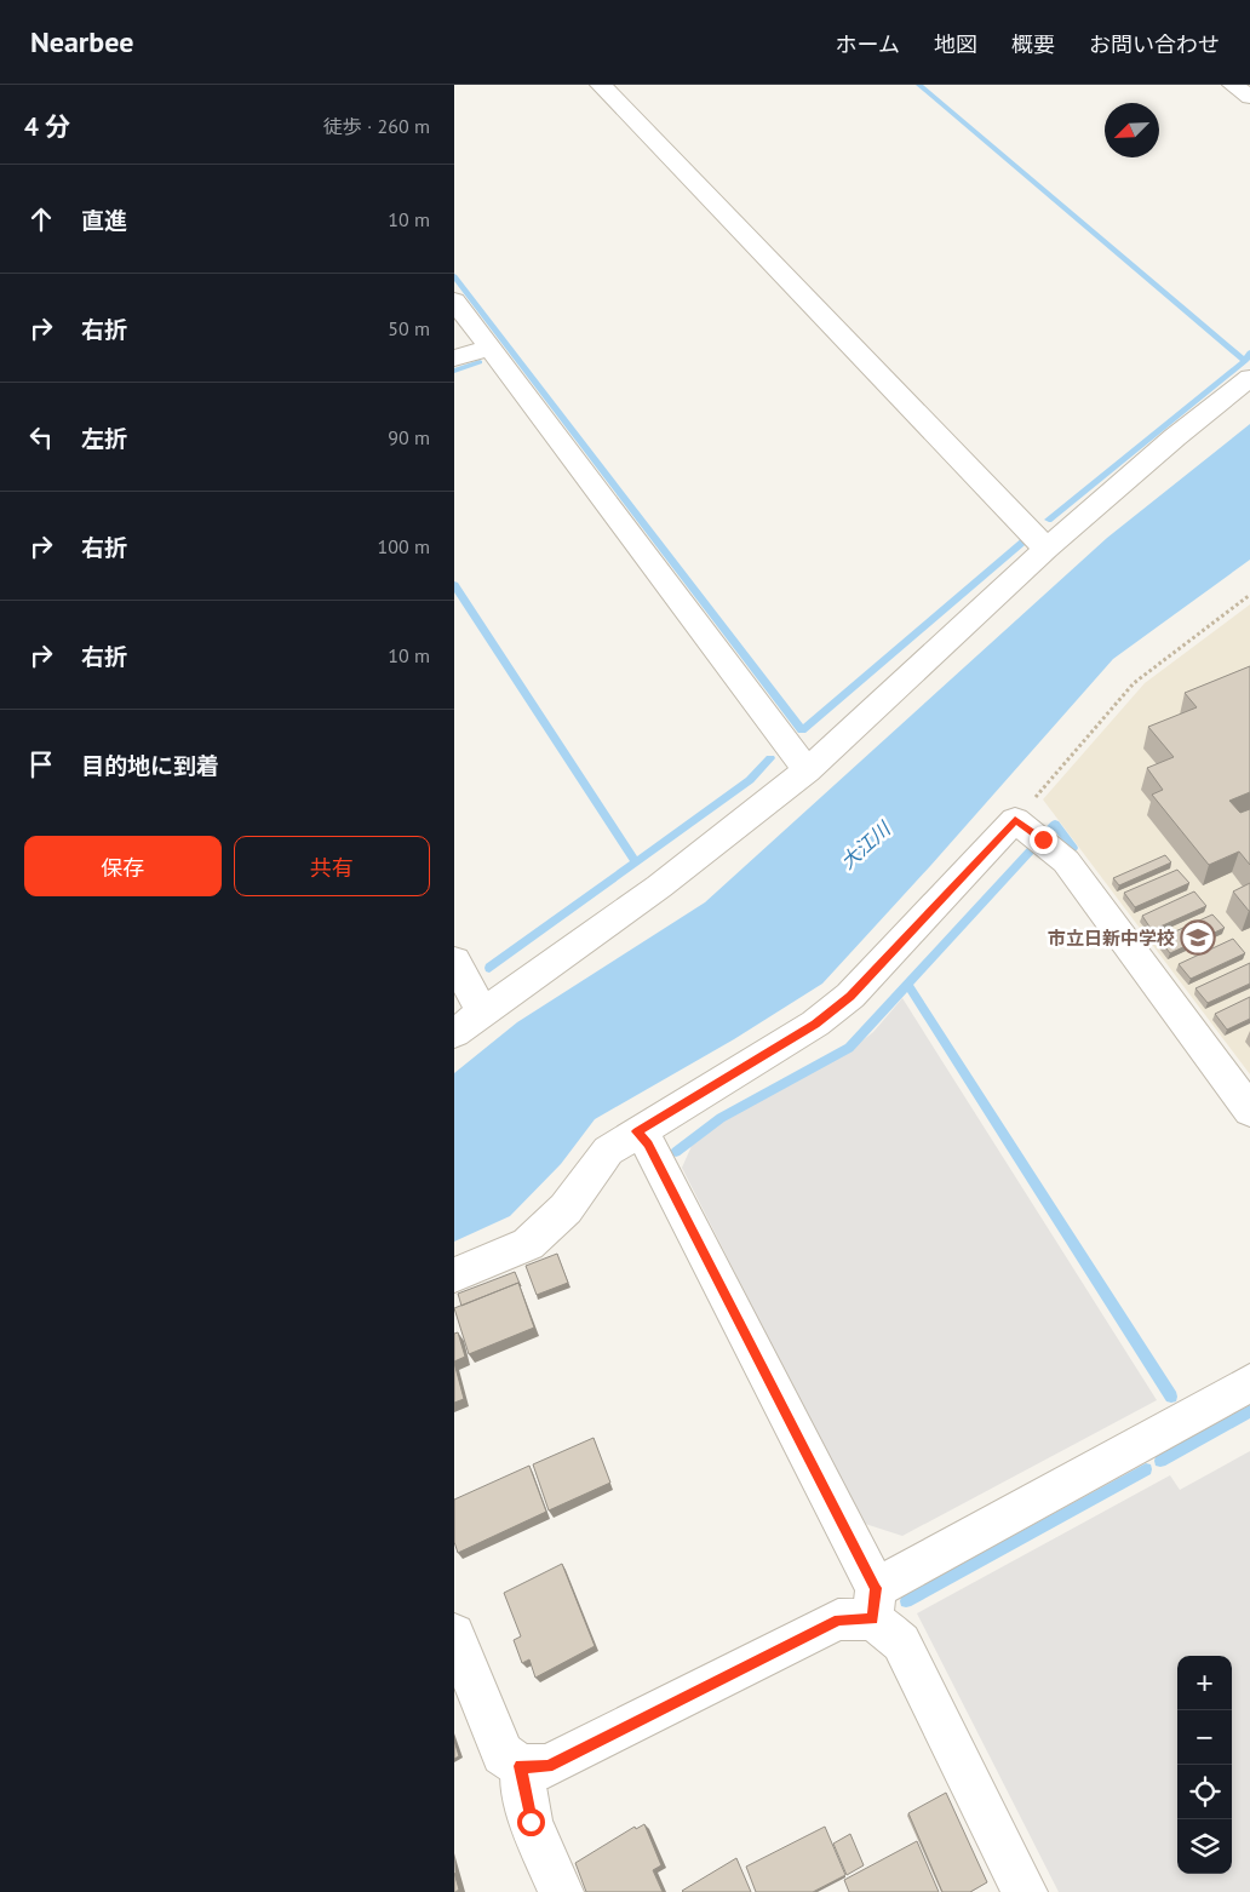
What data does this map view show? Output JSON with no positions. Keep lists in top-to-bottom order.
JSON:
{
  "water": ["大江川"],
  "places": {
    "school or university": ["市立日新中学校"]
  },
  "north": "bottom left",
  "page": {
    "header": "Nearbee",
    "nav": [
      "ホーム",
      "地図",
      "概要",
      "お問い合わせ"
    ],
    "heading": ["4 分", "徒歩 · 260 m"],
    "list": [
      ["直進", "10 m"],
      ["右折", "50 m"],
      ["左折", "90 m"],
      ["右折", "100 m"],
      ["右折", "10 m"],
      "目的地に到着"
    ],
    "buttons": ["保存", "共有"],
    "map_buttons": ["+", "−"]
  }
}
